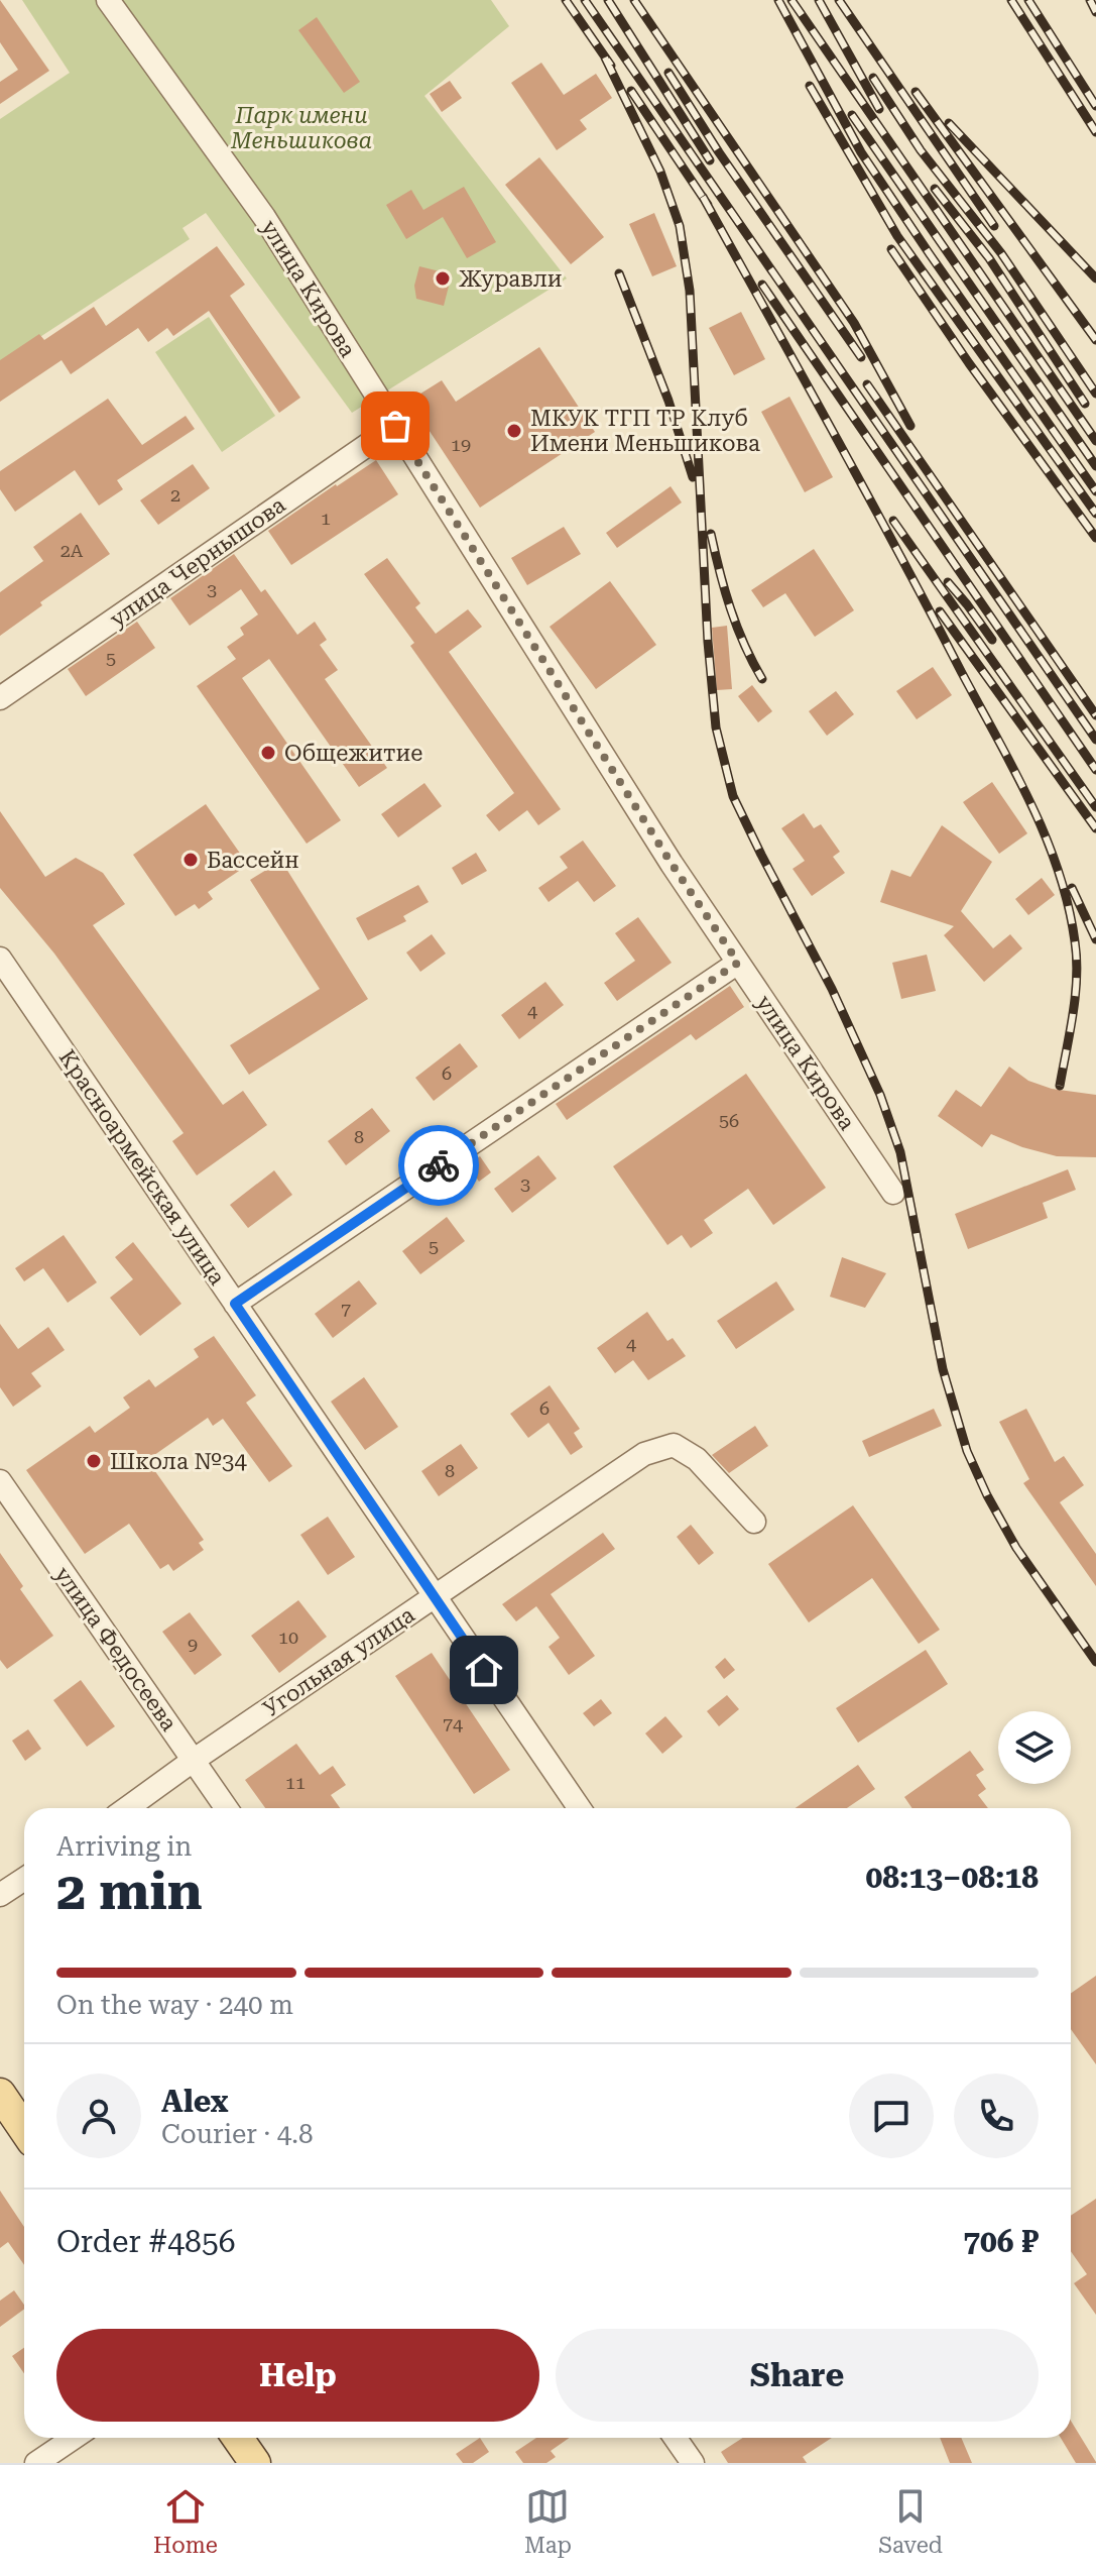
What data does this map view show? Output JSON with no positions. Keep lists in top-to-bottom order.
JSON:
{
  "streets": {
    "street": [
      "улица Кирова",
      "улица Чернышова",
      "Красноармейская улица",
      "улица Федосеева",
      "Угольная улица"
    ]
  },
  "crossings": [
    ["улица Кирова", "улица Чернышова"],
    ["Красноармейская улица", "Угольная улица"],
    ["улица Федосеева", "Угольная улица"]
  ],
  "parks": ["Парк имени Меньшикова"],
  "places": [
    "Журавли",
    "МКУК ТГП ТР Клуб Имени Меньшикова",
    "Общежитие",
    "Бассейн",
    "Школа №34"
  ],
  "house_numbers": [
    "19",
    "2",
    "1",
    "2А",
    "3",
    "5",
    "4",
    "6",
    "56",
    "8",
    "3",
    "5",
    "7",
    "4",
    "6",
    "8",
    "10",
    "9",
    "74",
    "11"
  ],
  "page": {
    "heading": ["2 min", "Arriving in", "08:13–08:18"],
    "panel": [
      "Alex",
      "Courier · 4.8",
      "Order #4856",
      "706 ₽"
    ],
    "bar": "On the way · 240 m",
    "buttons": ["Help", "Share"],
    "tabs": ["Home", "Map", "Saved"]
  }
}
